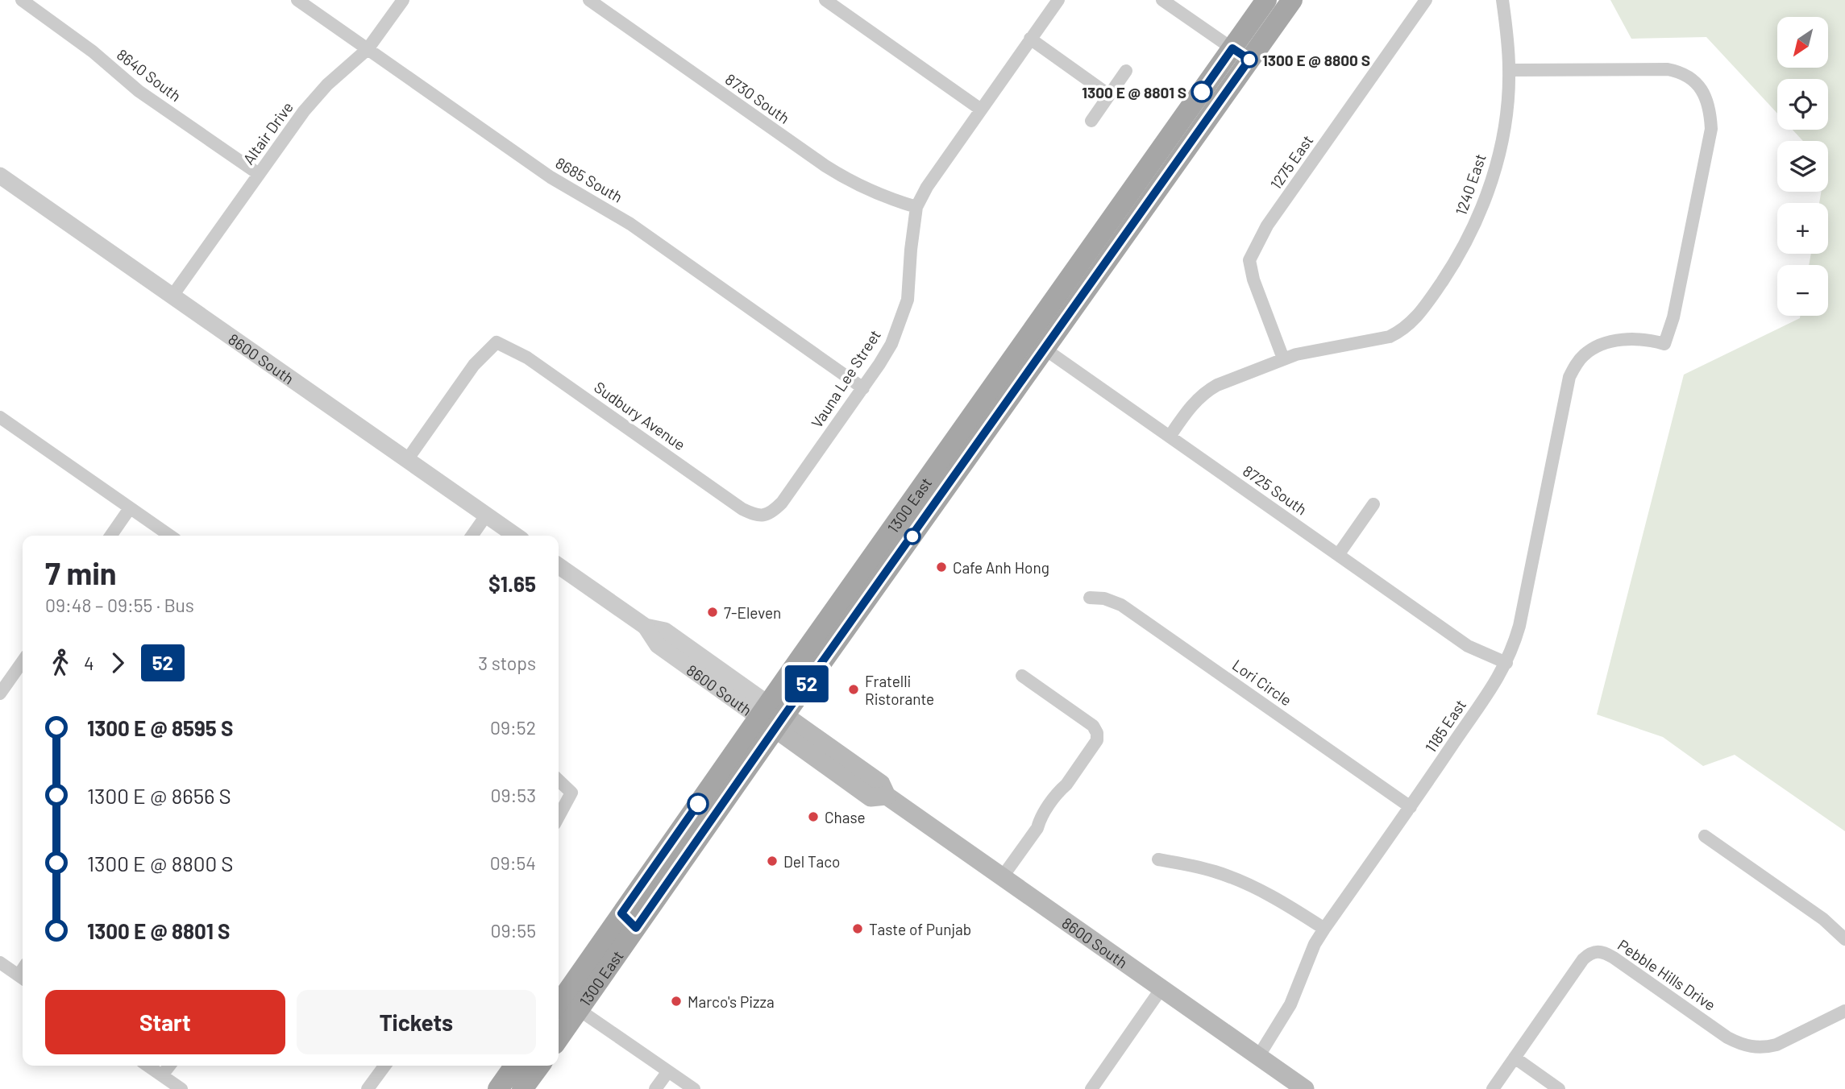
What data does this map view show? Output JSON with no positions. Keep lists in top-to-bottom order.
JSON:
{
  "streets": {
    "main road": ["8600 South", "1300 East"],
    "street": [
      "8640 South",
      "8730 South",
      "Altair Drive",
      "1275 East",
      "8685 South",
      "1240 East",
      "Vauna Lee Street",
      "Sudbury Avenue",
      "8725 South",
      "Lori Circle",
      "1185 East",
      "Pebble Hills Drive"
    ]
  },
  "crossings": [
    ["8640 South", "Altair Drive"],
    ["8730 South", "Vauna Lee Street"],
    ["Altair Drive", "8685 South"],
    ["Altair Drive", "8600 South"],
    ["1275 East", "1240 East"],
    ["8685 South", "Vauna Lee Street"],
    ["1240 East", "8725 South"],
    ["1240 East", "1185 East"],
    ["8600 South", "Sudbury Avenue"],
    ["8600 South", "1300 East"],
    ["8600 South", "1185 East"],
    ["Vauna Lee Street", "Sudbury Avenue"],
    ["8725 South", "1300 East"],
    ["8725 South", "1185 East"],
    ["Lori Circle", "1185 East"]
  ],
  "places": [
    "1300 E @ 8800 S",
    "1300 E @ 8801 S",
    "Cafe Anh Hong",
    "7-Eleven",
    "Fratelli Ristorante",
    "Chase",
    "Del Taco",
    "Taste of Punjab",
    "Marco's Pizza"
  ],
  "lines": ["bus line 52"],
  "north": "bottom left",
  "page": {
    "on_map": "52",
    "map_buttons": ["+", "−"],
    "heading": ["7 min", "09:48 – 09:55 · Bus", "$1.65"],
    "legs": ["4", "52", "3 stops"],
    "list": [
      {
        "name": "1300 E @ 8595 S",
        "value": "09:52"
      },
      {
        "name": "1300 E @ 8656 S",
        "value": "09:53"
      },
      {
        "name": "1300 E @ 8800 S",
        "value": "09:54"
      },
      {
        "name": "1300 E @ 8801 S",
        "value": "09:55"
      }
    ],
    "buttons": ["Start", "Tickets"]
  }
}
